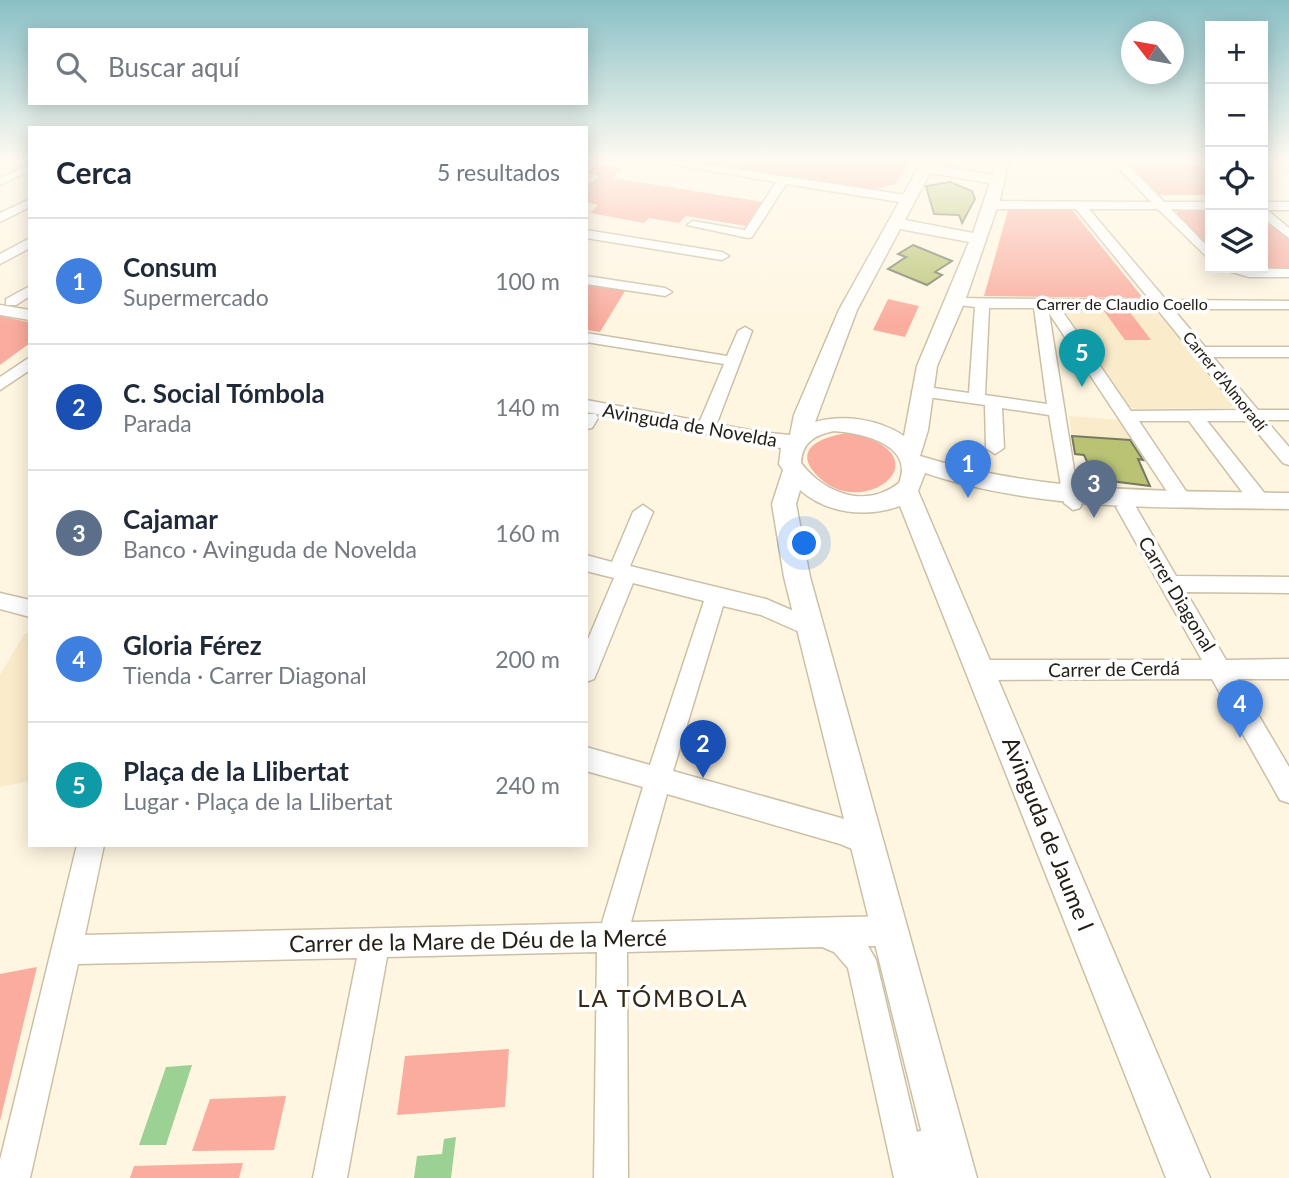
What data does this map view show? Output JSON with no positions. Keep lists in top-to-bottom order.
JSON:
{
  "streets": {
    "main road": ["Avinguda de Novelda", "Avinguda de Jaume I"],
    "street": [
      "Carrer de Claudio Coello",
      "Carrer d'Almoradí",
      "Carrer Diagonal",
      "Carrer de Cerdá",
      "Carrer de la Mare de Déu de la Mercé"
    ]
  },
  "crossings": [
    ["Carrer de Claudio Coello", "Carrer d'Almoradí"],
    ["Avinguda de Novelda", "Avinguda de Jaume I"],
    ["Carrer Diagonal", "Carrer de Cerdá"],
    ["Carrer de Cerdá", "Avinguda de Jaume I"]
  ],
  "districts": ["LA TÓMBOLA"],
  "north": "top left",
  "page": {
    "map_buttons": ["+", "−"],
    "search": "Buscar aquí",
    "heading": ["Cerca", "5 resultados"],
    "list": [
      {
        "mark": "1",
        "name": "Consum",
        "note": "Supermercado",
        "value": "100 m"
      },
      {
        "mark": "2",
        "name": "C. Social Tómbola",
        "note": "Parada",
        "value": "140 m"
      },
      {
        "mark": "3",
        "name": "Cajamar",
        "note": "Banco · Avinguda de Novelda",
        "value": "160 m"
      },
      {
        "mark": "4",
        "name": "Gloria Férez",
        "note": "Tienda · Carrer Diagonal",
        "value": "200 m"
      },
      {
        "mark": "5",
        "name": "Plaça de la Llibertat",
        "note": "Lugar · Plaça de la Llibertat",
        "value": "240 m"
      }
    ],
    "pins": [
      "5",
      "1",
      "3",
      "4",
      "2"
    ]
  }
}
